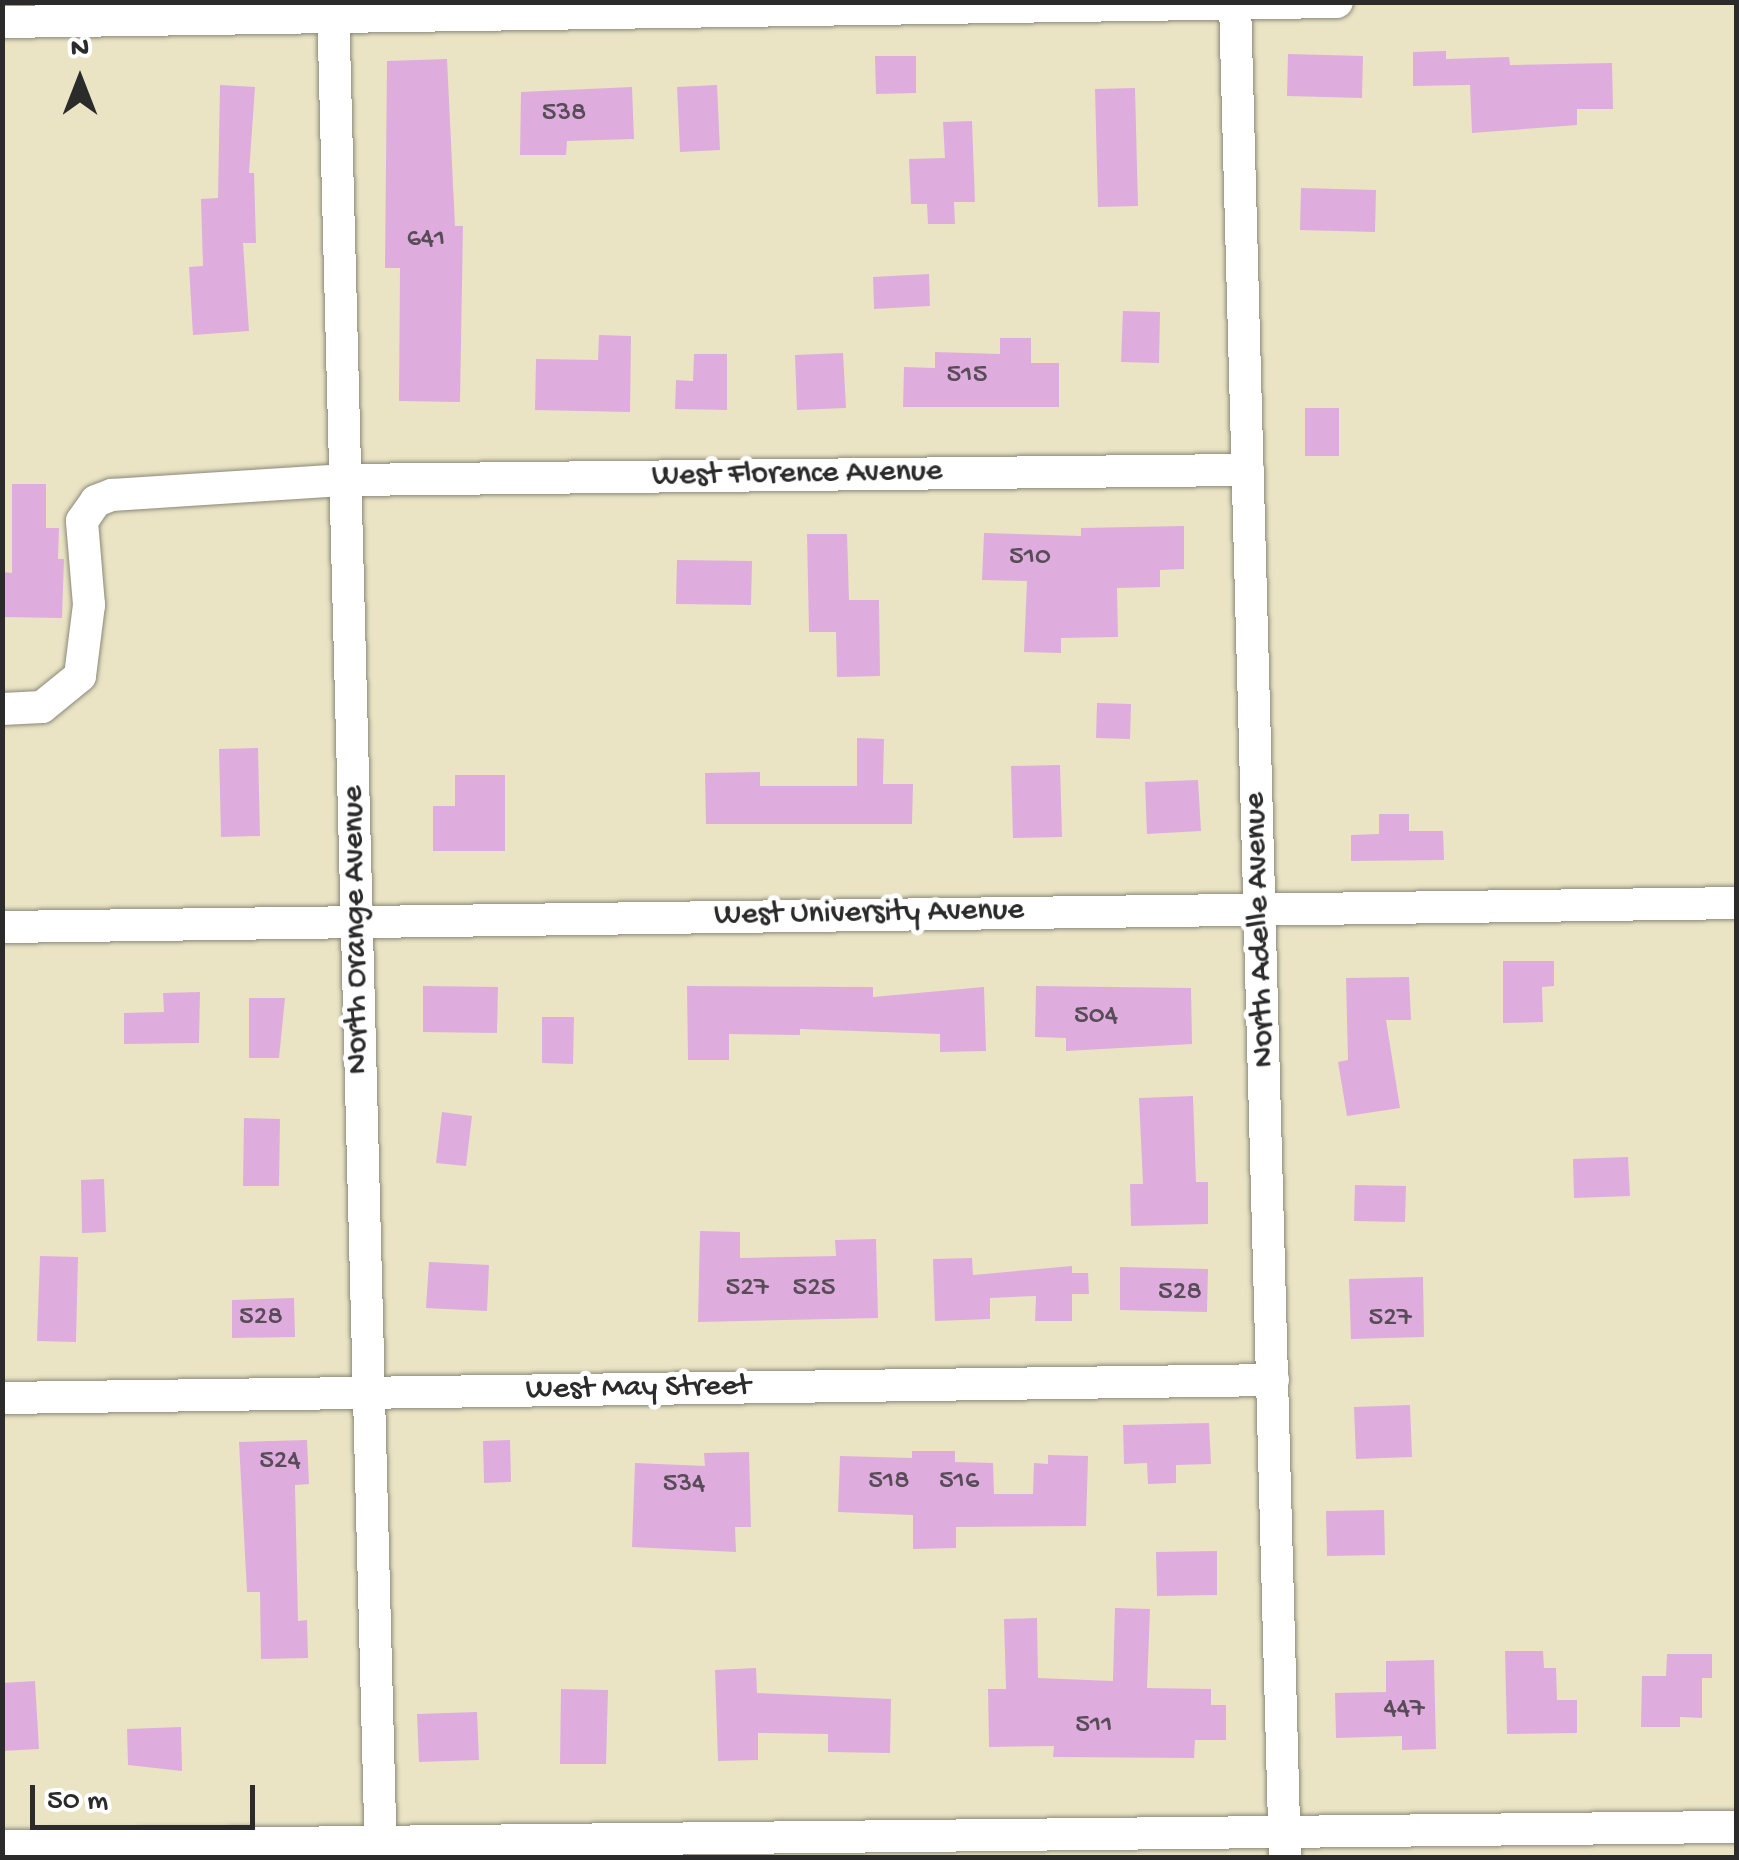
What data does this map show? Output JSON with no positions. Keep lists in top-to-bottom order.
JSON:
{
  "streets": {
    "street": [
      "West Florence Avenue",
      "West University Avenue",
      "North Orange Avenue",
      "North Adelle Avenue",
      "West May Street"
    ]
  },
  "crossings": [
    ["West Florence Avenue", "North Orange Avenue"],
    ["West Florence Avenue", "North Adelle Avenue"],
    ["West University Avenue", "North Orange Avenue"],
    ["West University Avenue", "North Adelle Avenue"],
    ["North Orange Avenue", "West May Street"],
    ["North Adelle Avenue", "West May Street"]
  ],
  "house_numbers": [
    "538",
    "641",
    "515",
    "510",
    "504",
    "527",
    "525",
    "528",
    "528",
    "527",
    "524",
    "518",
    "516",
    "534",
    "447",
    "511"
  ],
  "scale_bar": "50 m",
  "north": "top"
}
